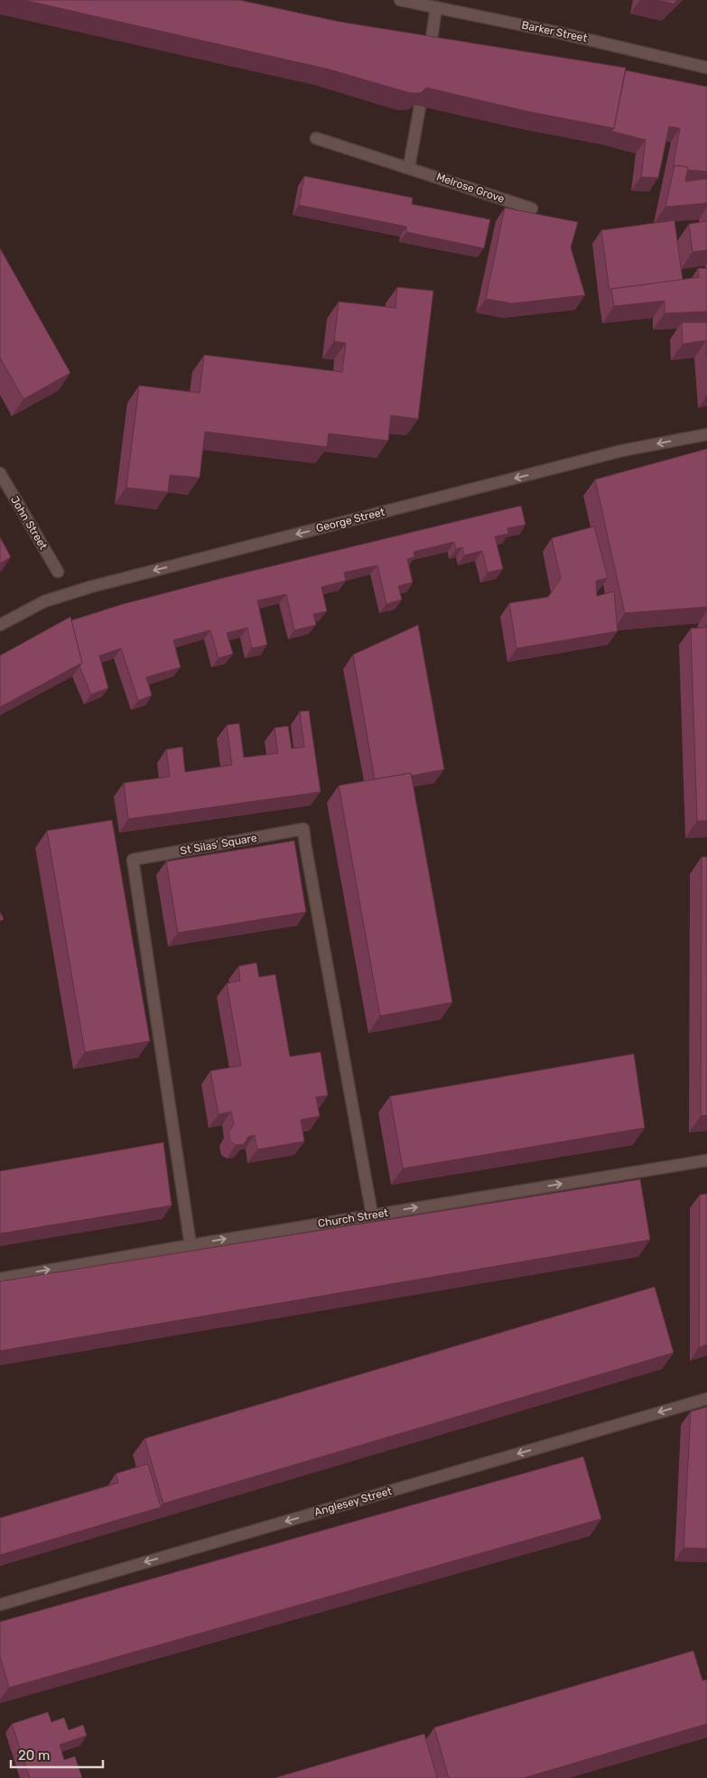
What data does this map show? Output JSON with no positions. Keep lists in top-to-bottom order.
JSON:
{
  "streets": {
    "street": [
      "Barker Street",
      "Melrose Grove",
      "George Street",
      "John Street",
      "St Silas' Square",
      "Church Street",
      "Anglesey Street"
    ]
  },
  "crossings": [
    ["St Silas' Square", "Church Street"]
  ],
  "one_way": ["George Street", "Church Street", "Anglesey Street"],
  "scale_bar": "20 m"
}
